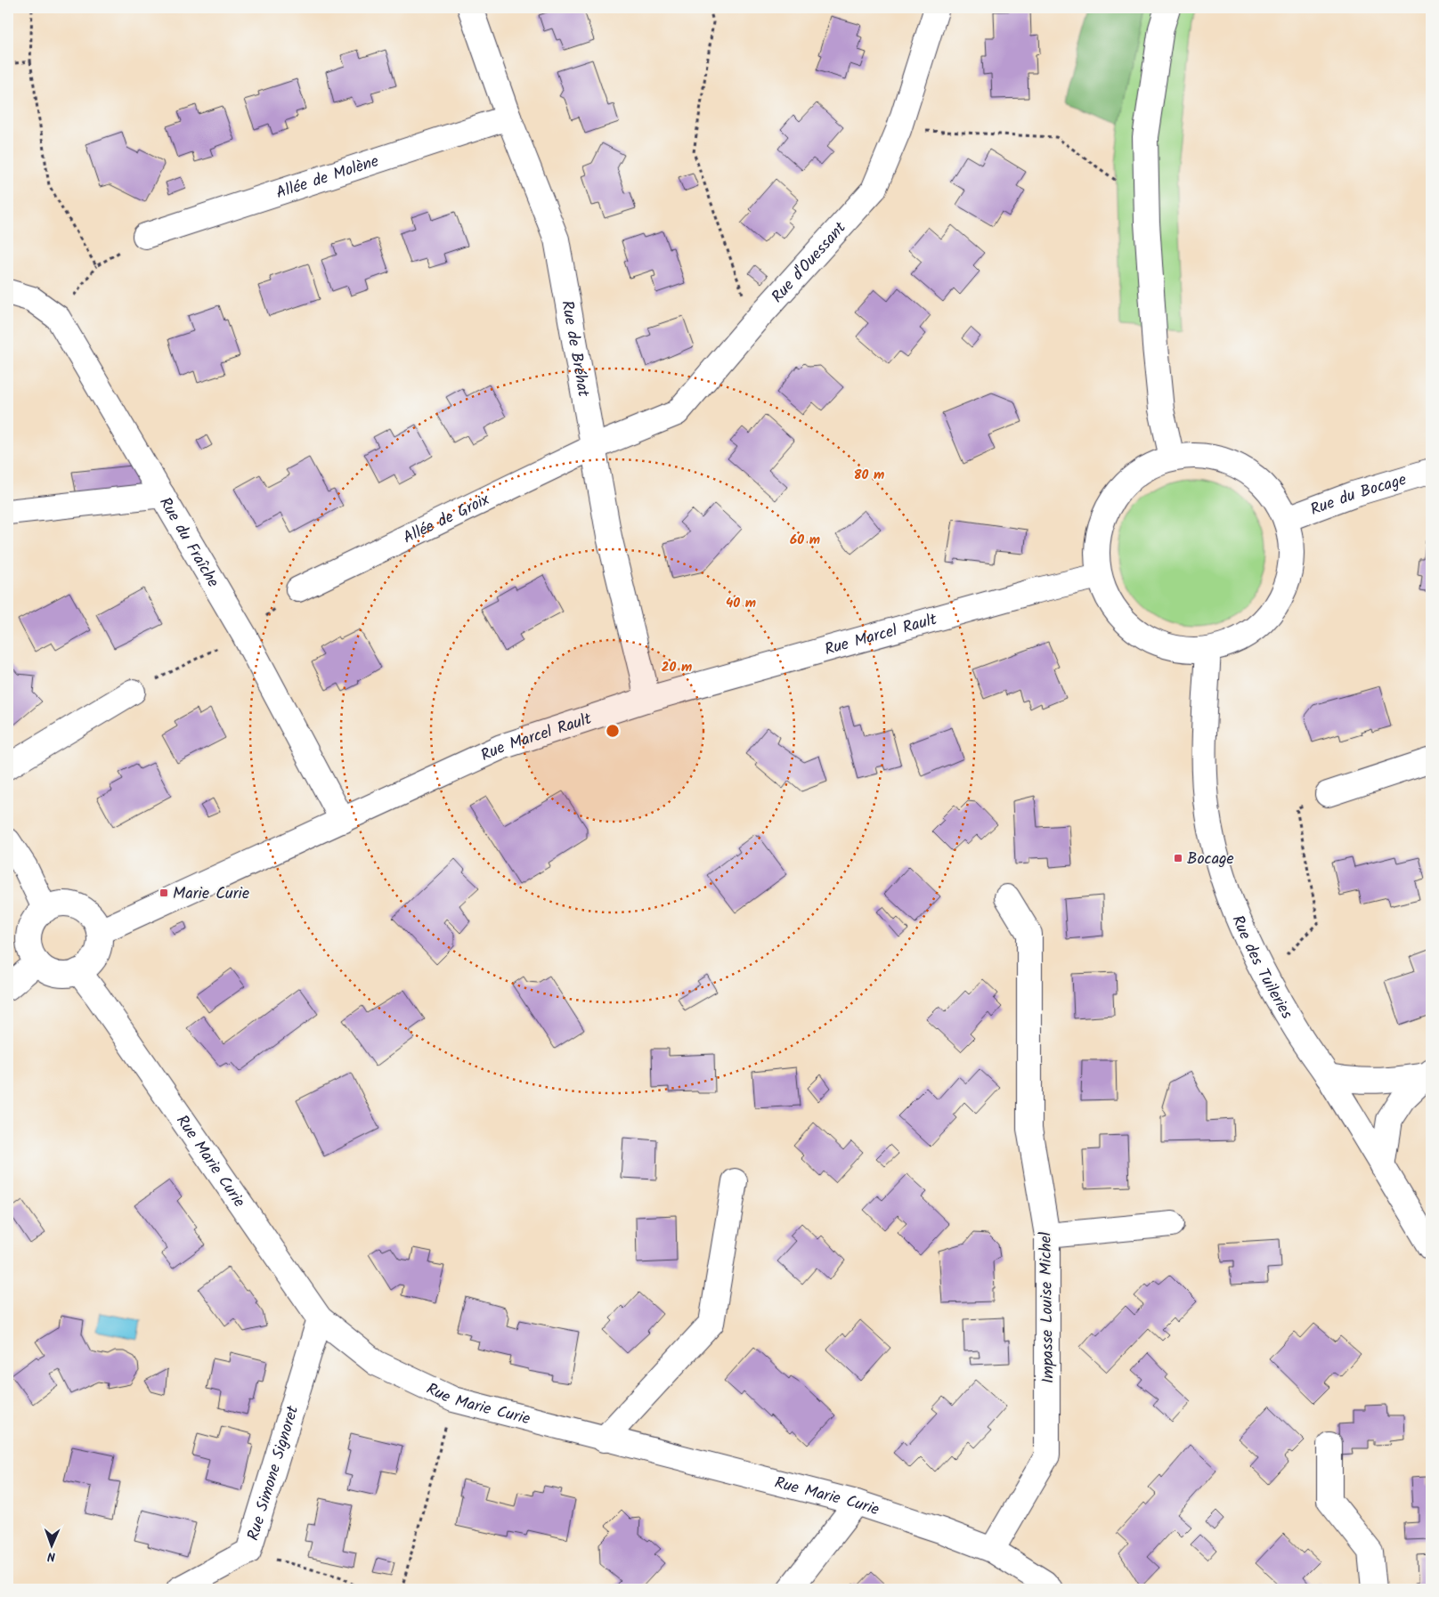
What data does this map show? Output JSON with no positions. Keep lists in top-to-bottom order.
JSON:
{
  "streets": {
    "street": [
      "Allée de Molène",
      "Rue d'Ouessant",
      "Rue de Bréhat",
      "Rue du Bocage",
      "Allée de Groix",
      "Rue du Fraîche",
      "Rue Marcel Rault",
      "Rue des Tuileries",
      "Rue Marie Curie",
      "Impasse Louise Michel",
      "Rue Simone Signoret"
    ]
  },
  "crossings": [
    ["Allée de Molène", "Rue de Bréhat"],
    ["Rue d'Ouessant", "Rue de Bréhat"],
    ["Rue d'Ouessant", "Allée de Groix"],
    ["Rue de Bréhat", "Allée de Groix"],
    ["Rue de Bréhat", "Rue Marcel Rault"],
    ["Rue du Fraîche", "Rue Marcel Rault"],
    ["Rue Marcel Rault", "Rue Marie Curie"],
    ["Rue Marie Curie", "Impasse Louise Michel"],
    ["Rue Marie Curie", "Rue Simone Signoret"]
  ],
  "places": {
    "transit": ["Bocage", "Marie Curie"]
  },
  "north": "bottom",
  "rings": [
    "80 m",
    "60 m",
    "40 m",
    "20 m"
  ]
}
